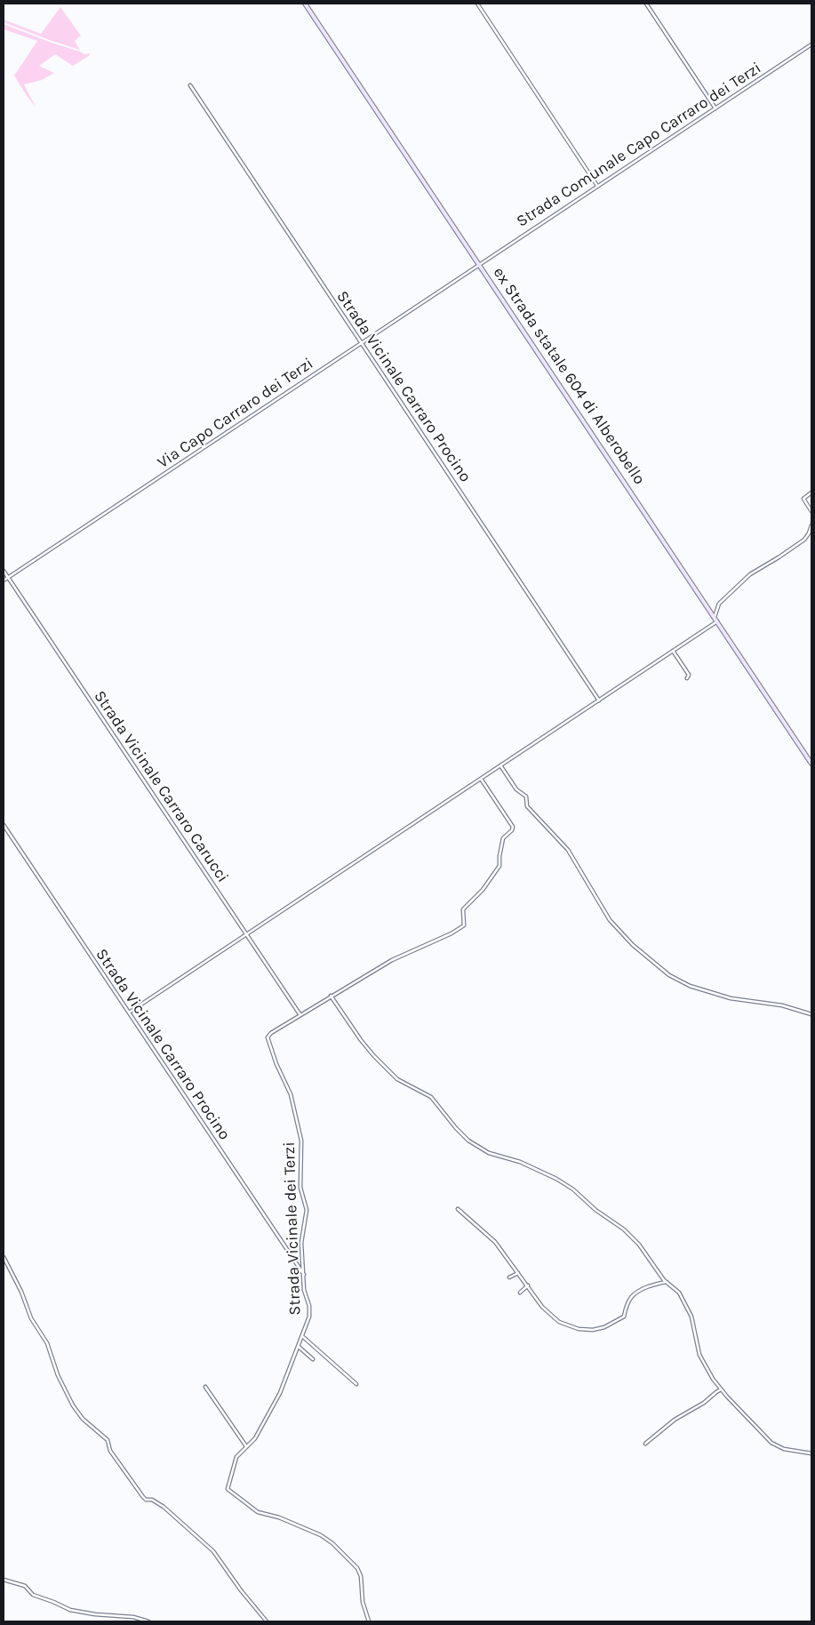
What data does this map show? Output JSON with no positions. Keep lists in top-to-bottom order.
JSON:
{
  "streets": {
    "main road": ["ex Strada statale 604 di Alberobello"],
    "street": [
      "Strada Comunale Capo Carraro dei Terzi",
      "Strada Vicinale Carraro Procino",
      "Via Capo Carraro dei Terzi",
      "Strada Vicinale Carraro Carucci",
      "Strada Vicinale dei Terzi"
    ]
  },
  "crossings": [
    ["Strada Comunale Capo Carraro dei Terzi", "ex Strada statale 604 di Alberobello"],
    ["Strada Comunale Capo Carraro dei Terzi", "Via Capo Carraro dei Terzi"],
    ["ex Strada statale 604 di Alberobello", "Via Capo Carraro dei Terzi"],
    ["Strada Vicinale Carraro Procino", "Via Capo Carraro dei Terzi"],
    ["Strada Vicinale Carraro Procino", "Strada Vicinale dei Terzi"],
    ["Via Capo Carraro dei Terzi", "Strada Vicinale Carraro Carucci"],
    ["Strada Vicinale Carraro Carucci", "Strada Vicinale dei Terzi"]
  ]
}
